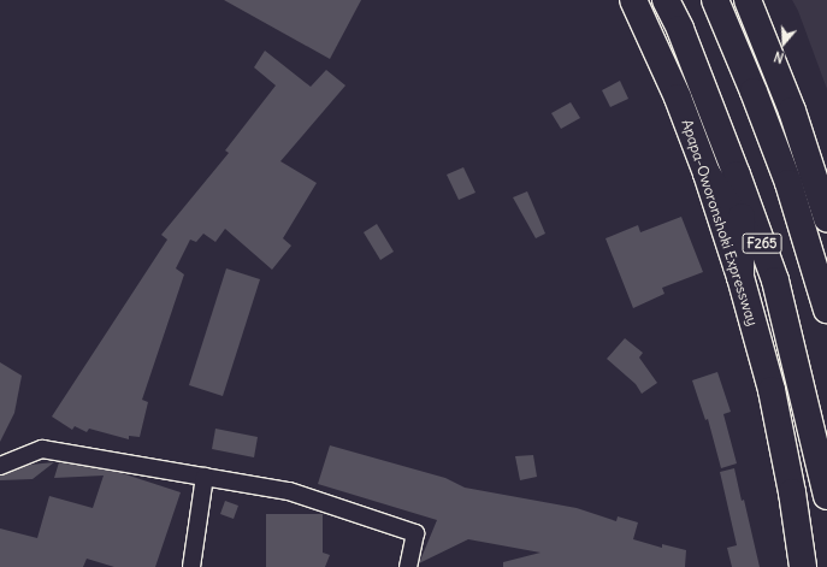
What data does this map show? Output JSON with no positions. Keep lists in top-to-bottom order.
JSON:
{
  "streets": {
    "main road": ["Apapa-Oworonshoki Expressway", "F265"]
  },
  "north": "bottom"
}
